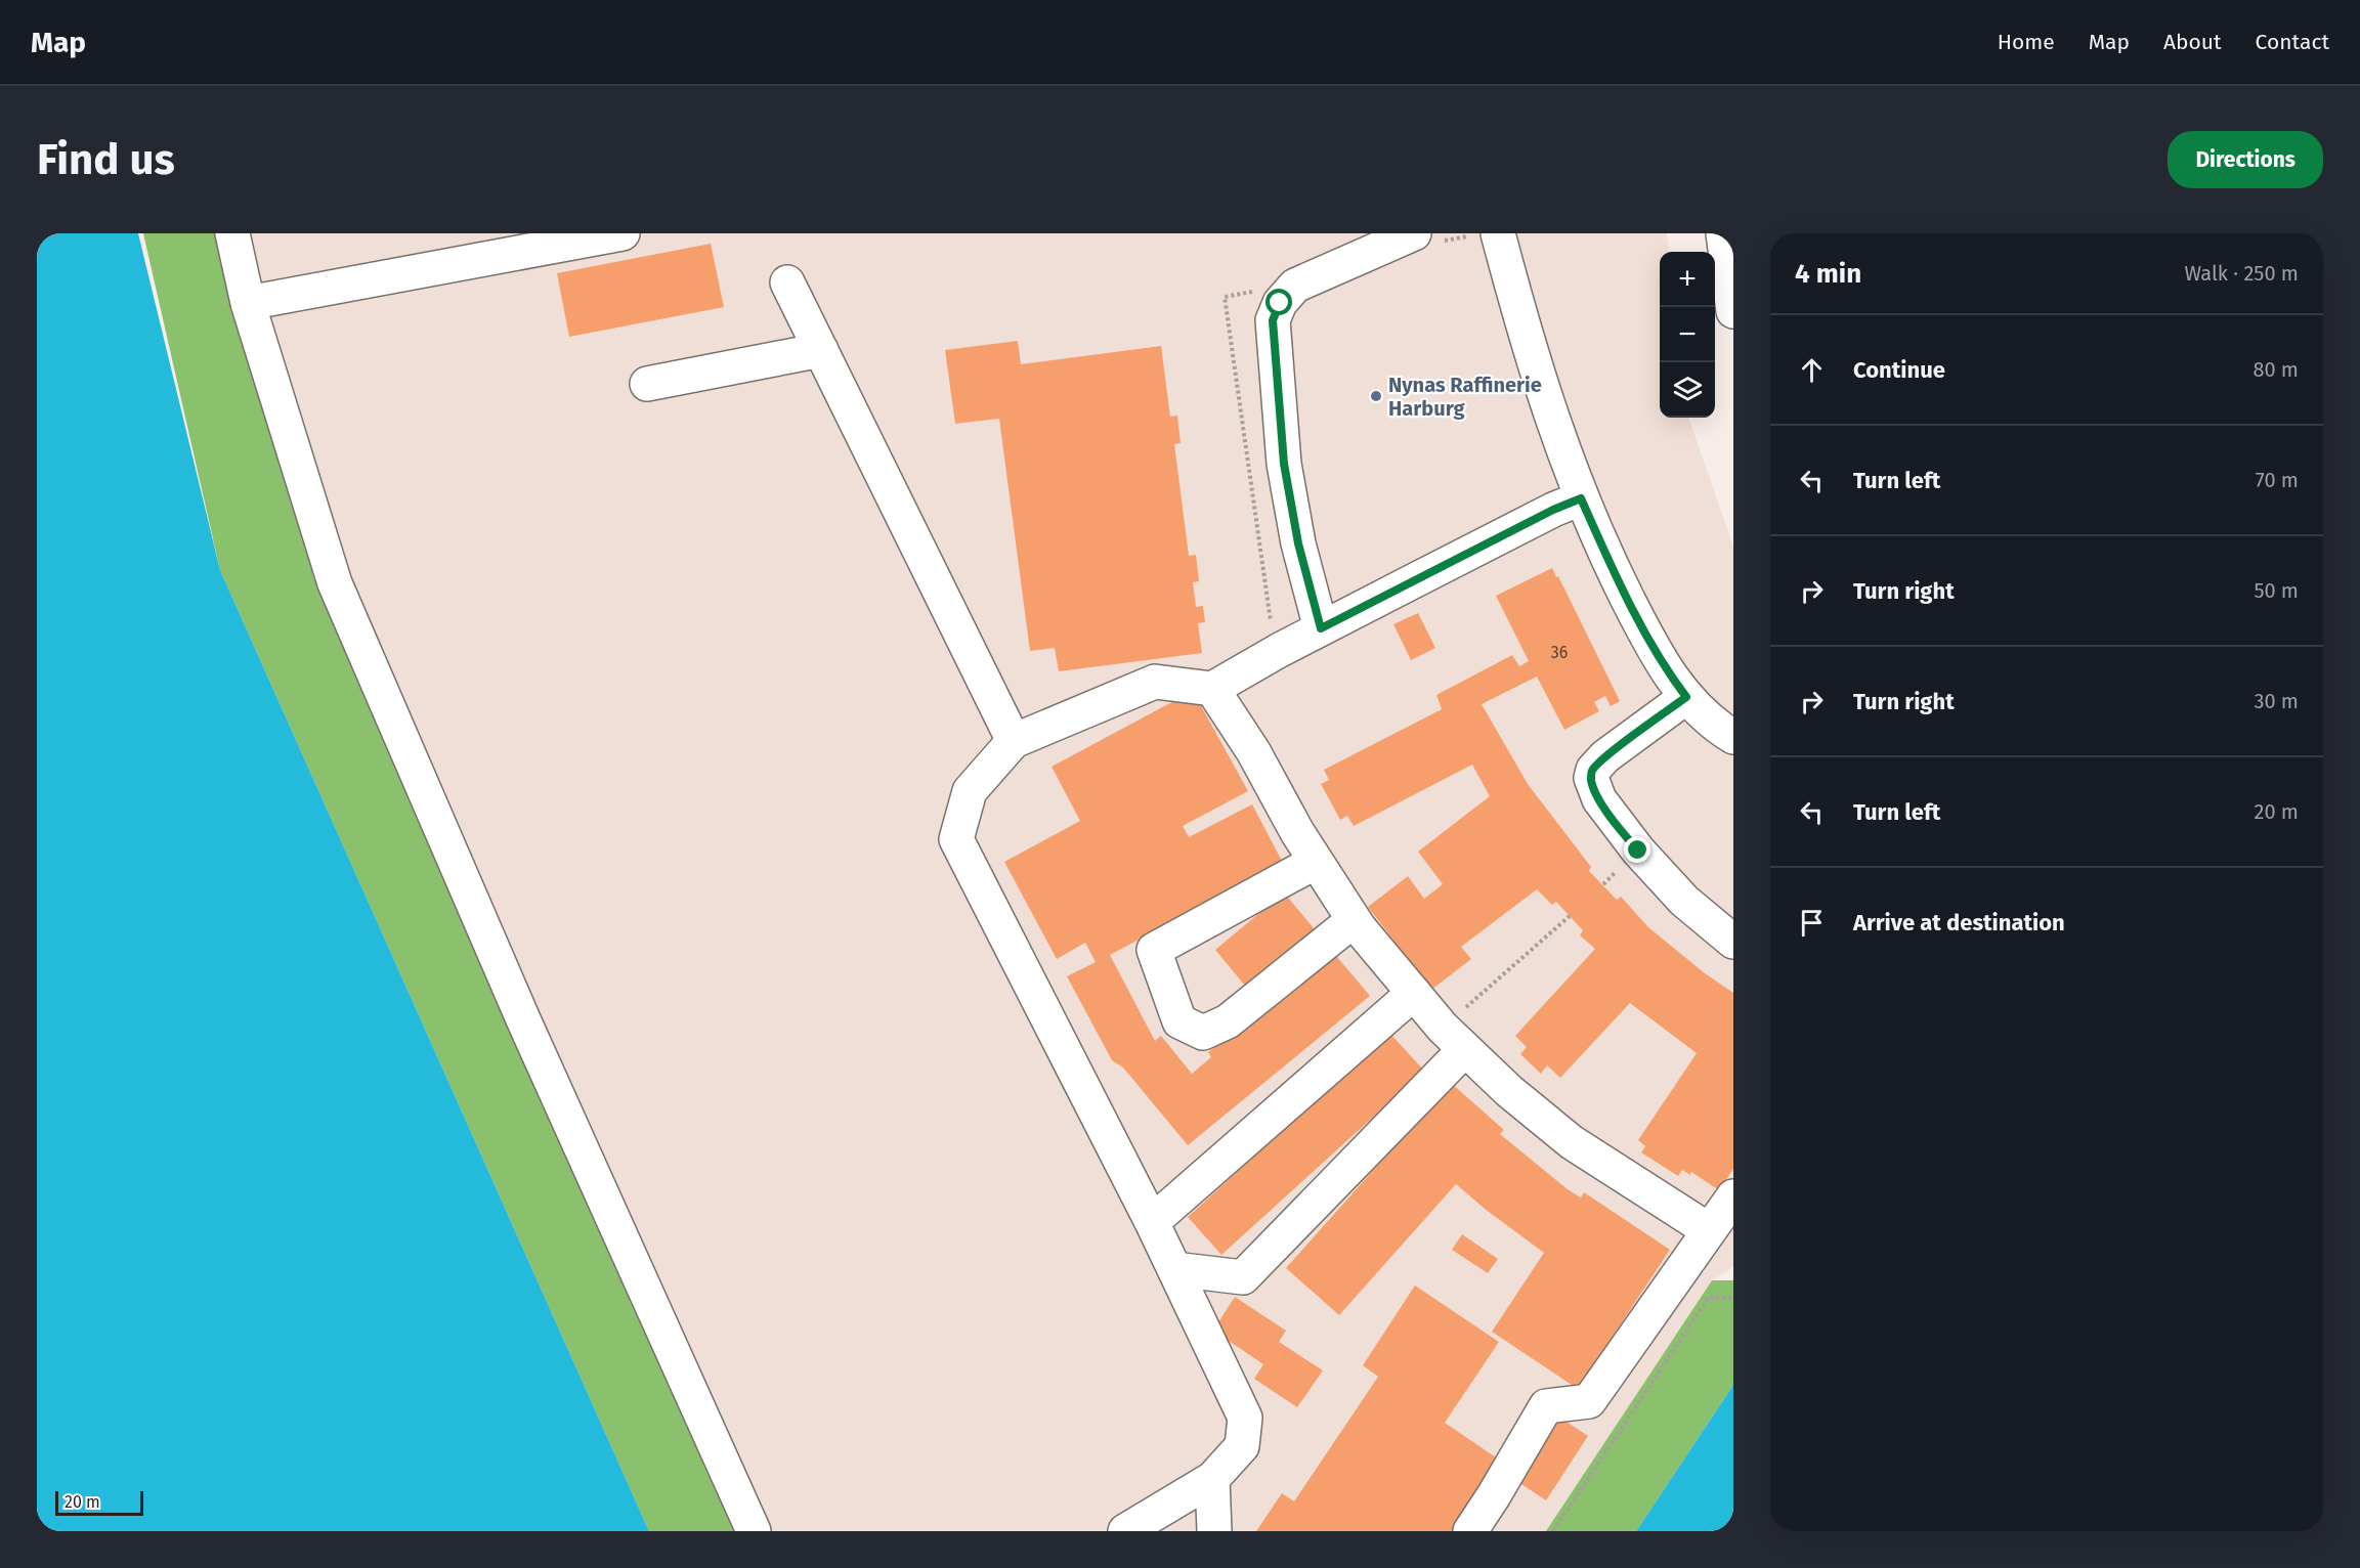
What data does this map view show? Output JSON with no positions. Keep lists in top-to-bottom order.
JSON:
{
  "places": ["Nynas Raffinerie Harburg"],
  "house_numbers": ["36"],
  "scale_bar": "20 m",
  "page": {
    "header": "Map",
    "nav": [
      "Home",
      "Map",
      "About",
      "Contact"
    ],
    "buttons": "Directions",
    "title": "Find us",
    "heading": ["4 min", "Walk · 250 m"],
    "map_buttons": ["+", "−"],
    "list": [
      ["Continue", "80 m"],
      ["Turn left", "70 m"],
      ["Turn right", "50 m"],
      ["Turn right", "30 m"],
      ["Turn left", "20 m"],
      "Arrive at destination"
    ],
    "scale": "20 m"
  }
}
